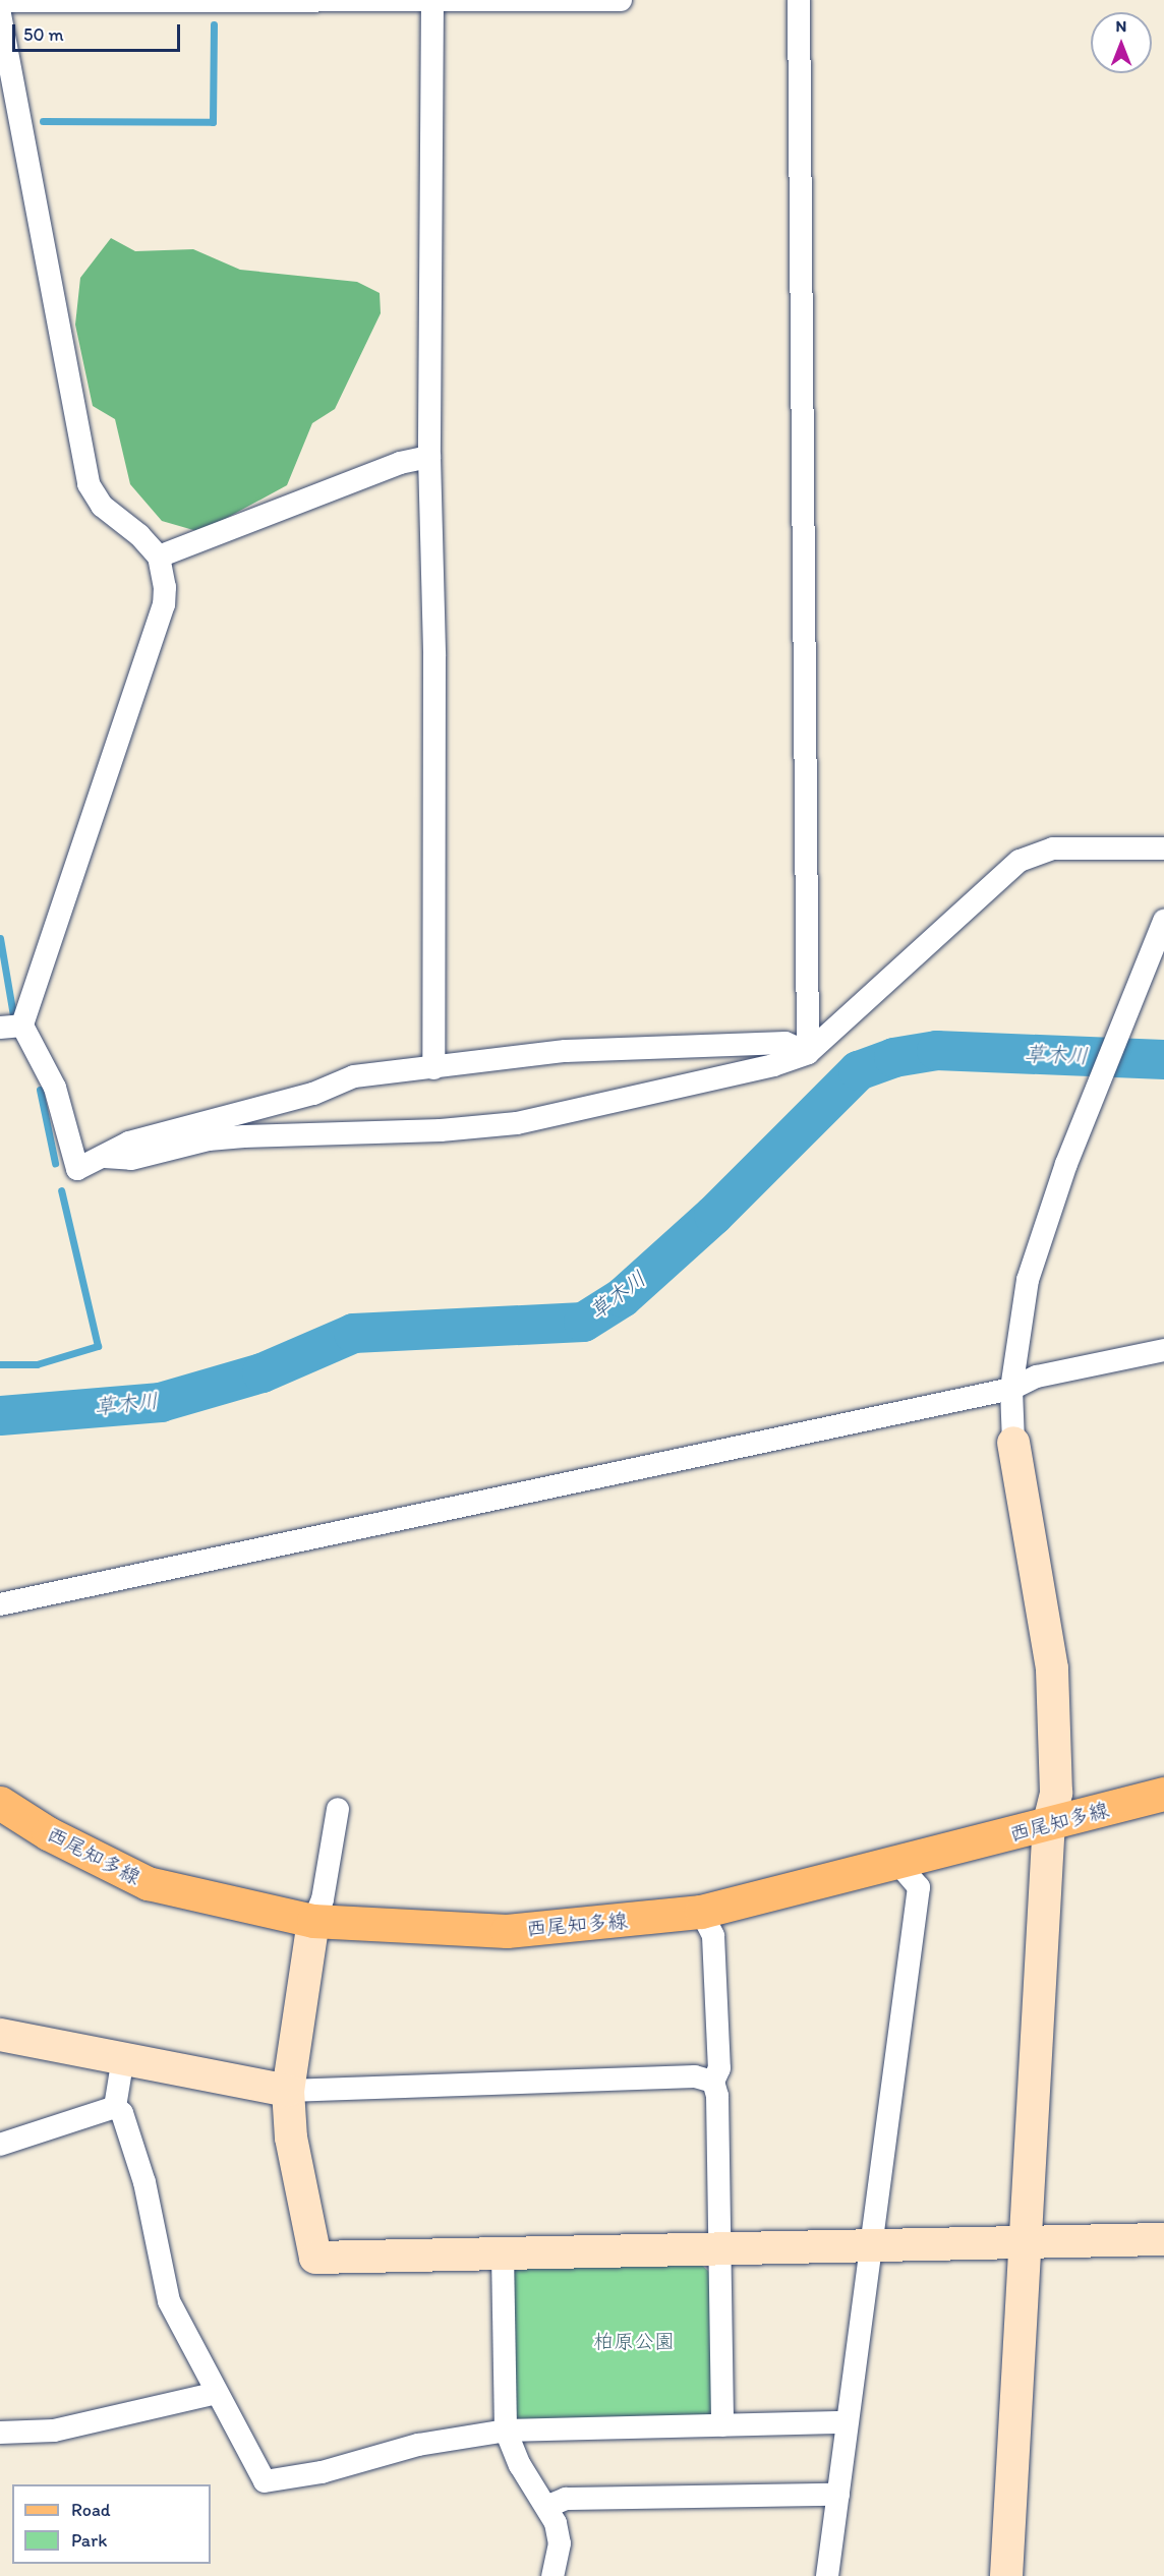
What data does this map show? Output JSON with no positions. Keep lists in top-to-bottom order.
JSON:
{
  "streets": {
    "main road": ["西尾知多線"]
  },
  "water": ["草木川"],
  "parks": ["柏原公園"],
  "legend": ["Road", "Park"],
  "scale_bar": "50 m",
  "north": "top"
}
